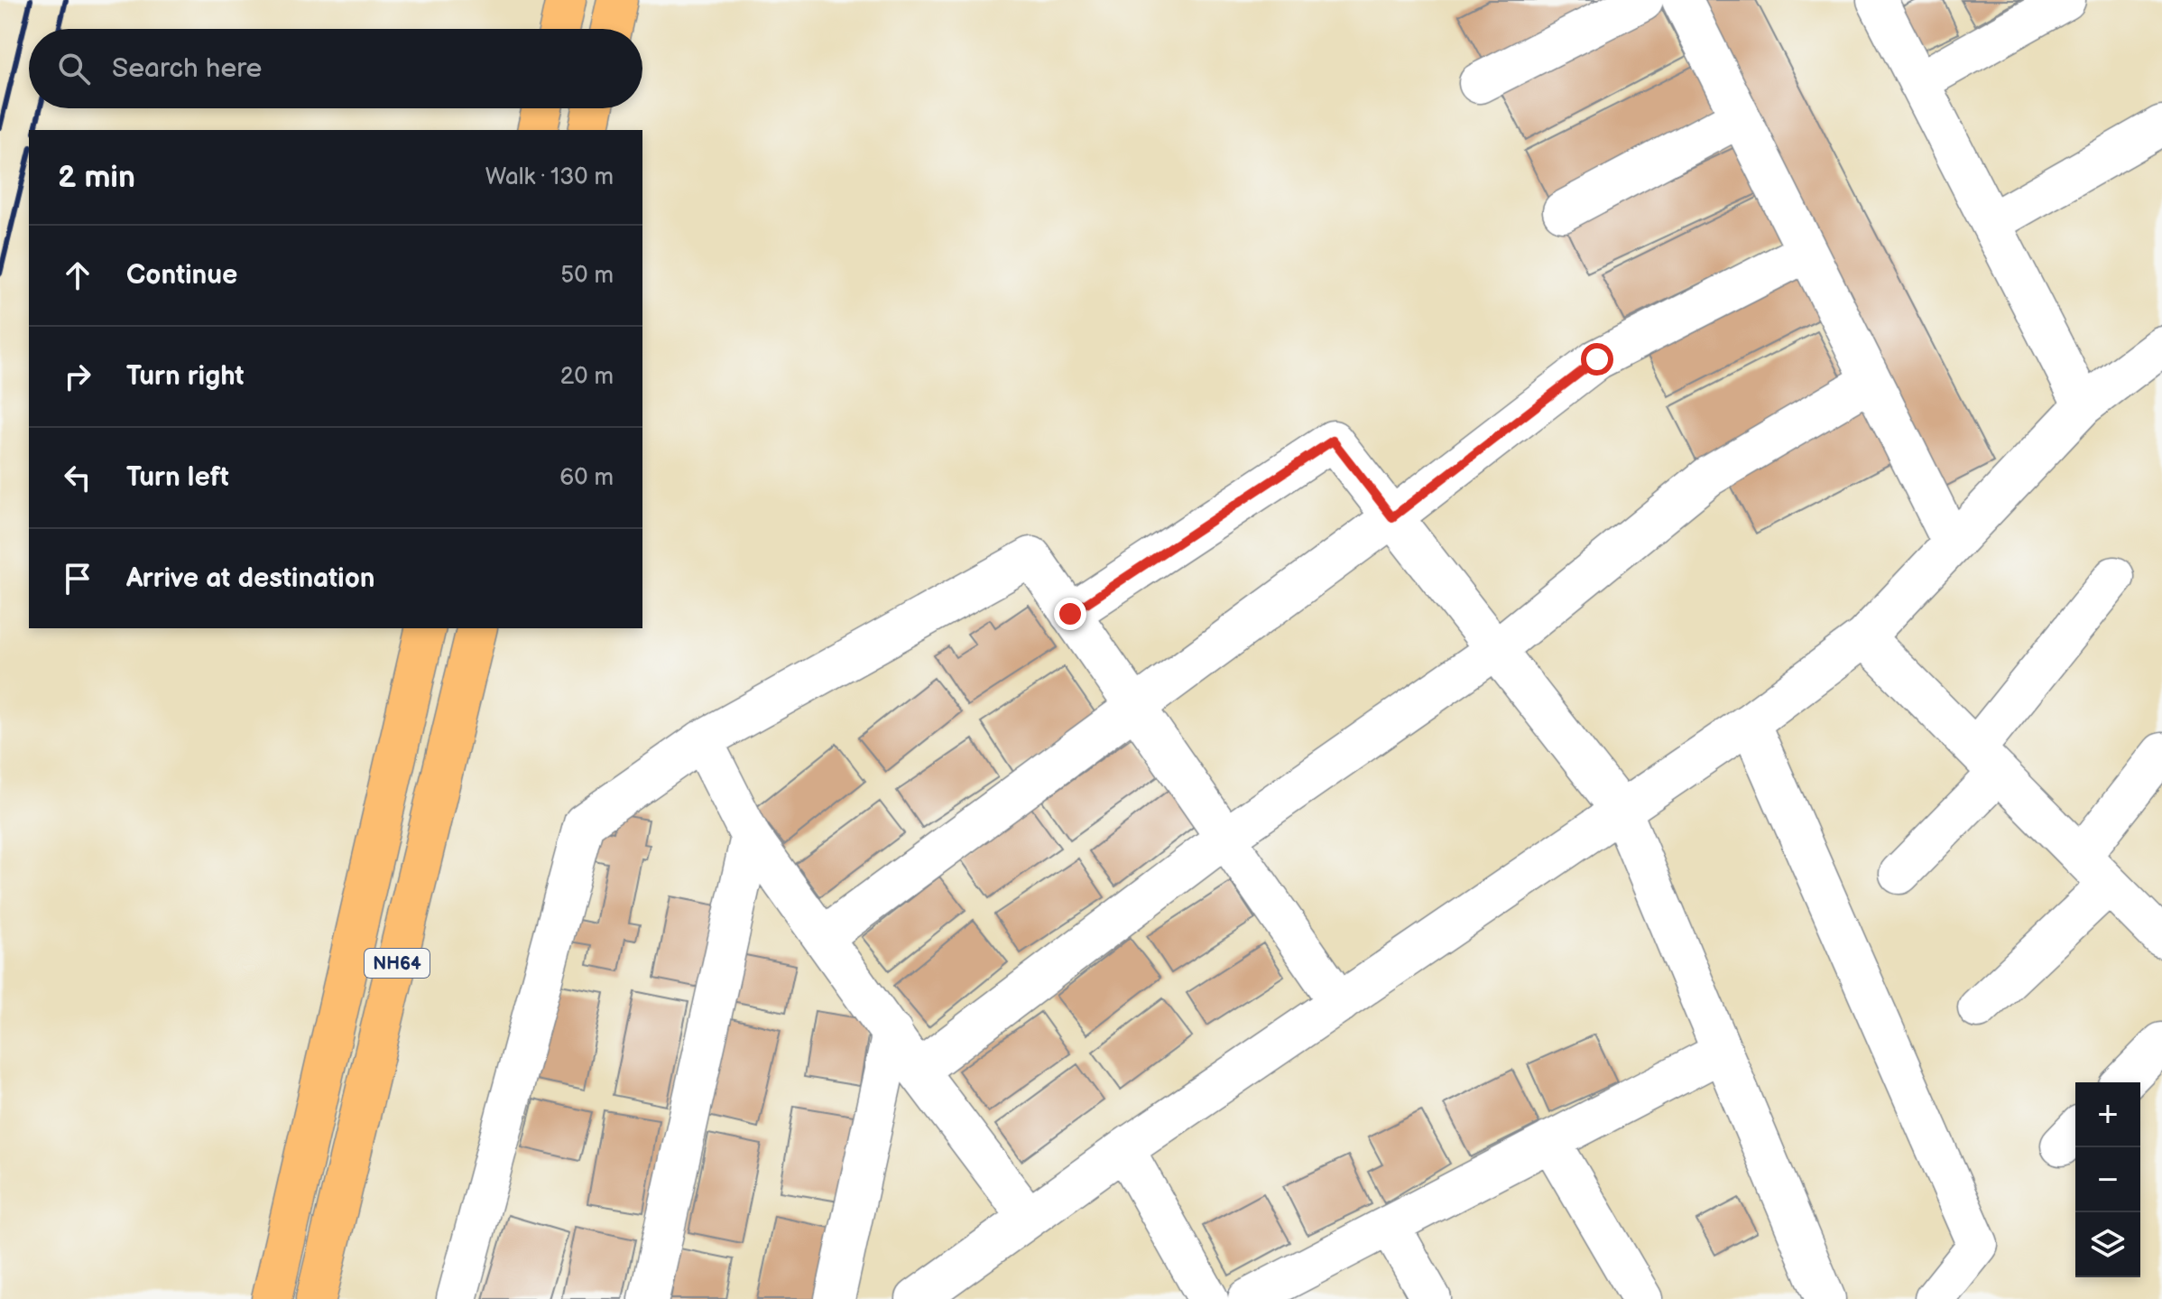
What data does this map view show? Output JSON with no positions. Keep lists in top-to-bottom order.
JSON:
{
  "streets": {
    "highway": ["NH64"]
  },
  "page": {
    "search": "Search here",
    "heading": ["2 min", "Walk · 130 m"],
    "list": [
      ["Continue", "50 m"],
      ["Turn right", "20 m"],
      ["Turn left", "60 m"],
      "Arrive at destination"
    ],
    "map_buttons": ["+", "−"]
  }
}
